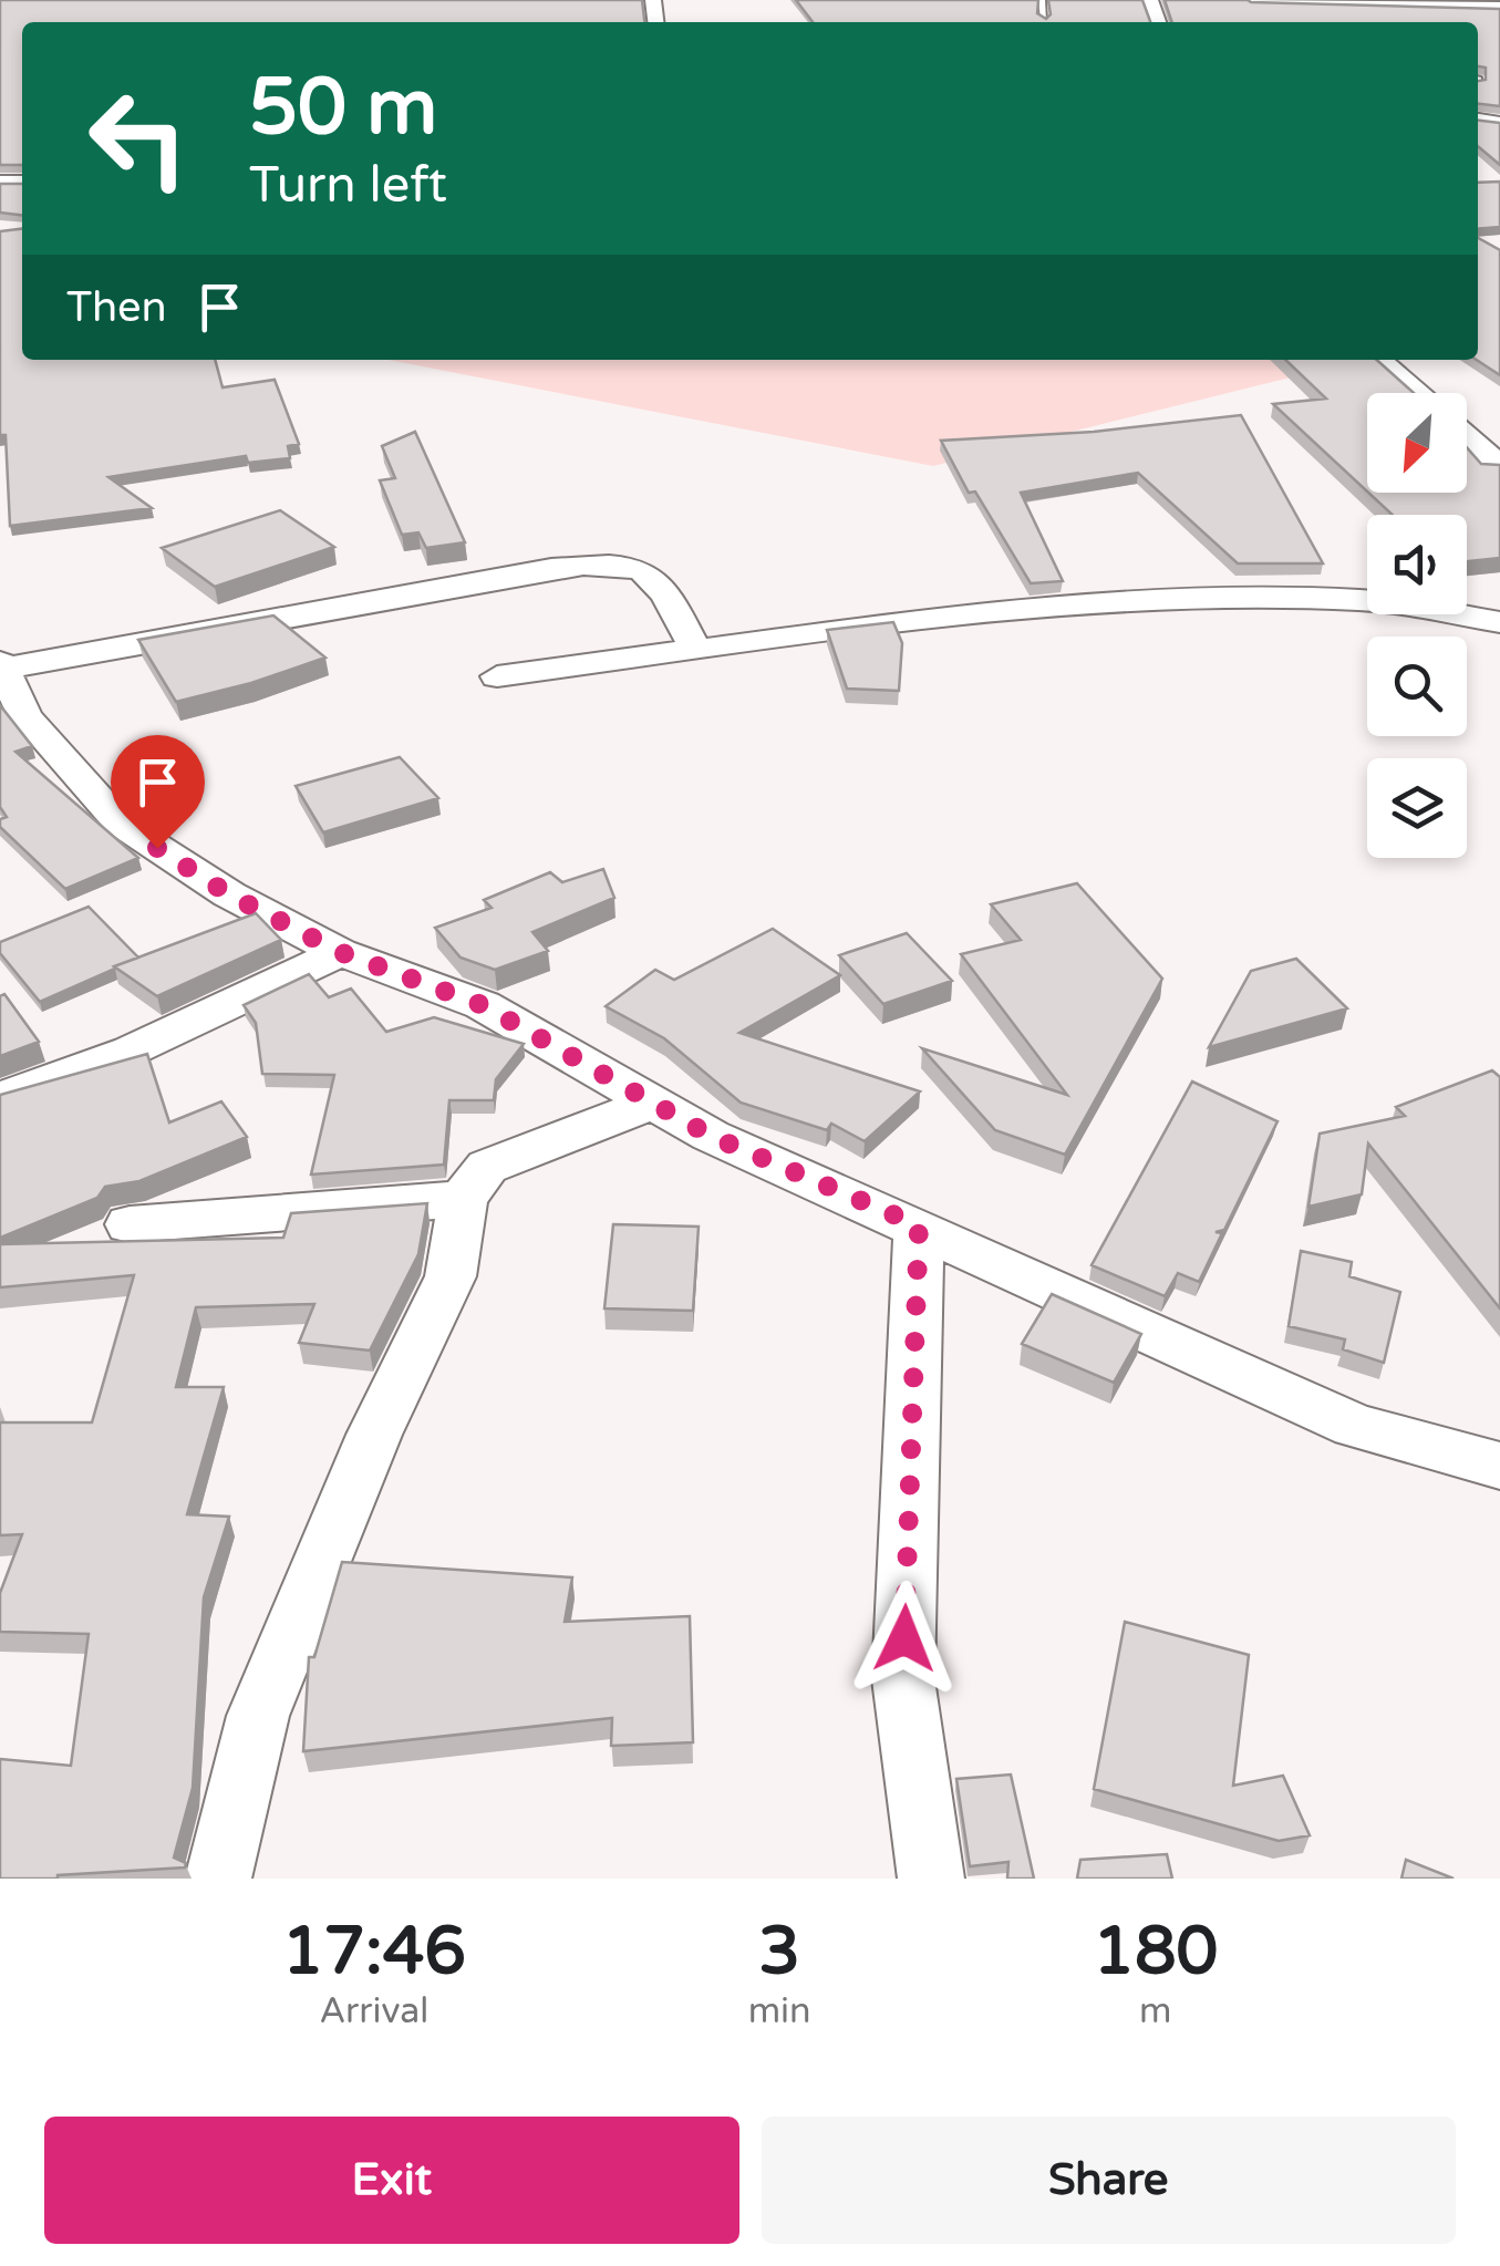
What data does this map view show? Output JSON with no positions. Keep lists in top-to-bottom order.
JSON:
{
  "north": "bottom left",
  "page": {
    "turn": ["50 m", "Turn left"],
    "then": "Then",
    "eta": [
      "17:46",
      "Arrival",
      "3",
      "min",
      "180",
      "m"
    ],
    "buttons": ["Exit", "Share"]
  }
}
